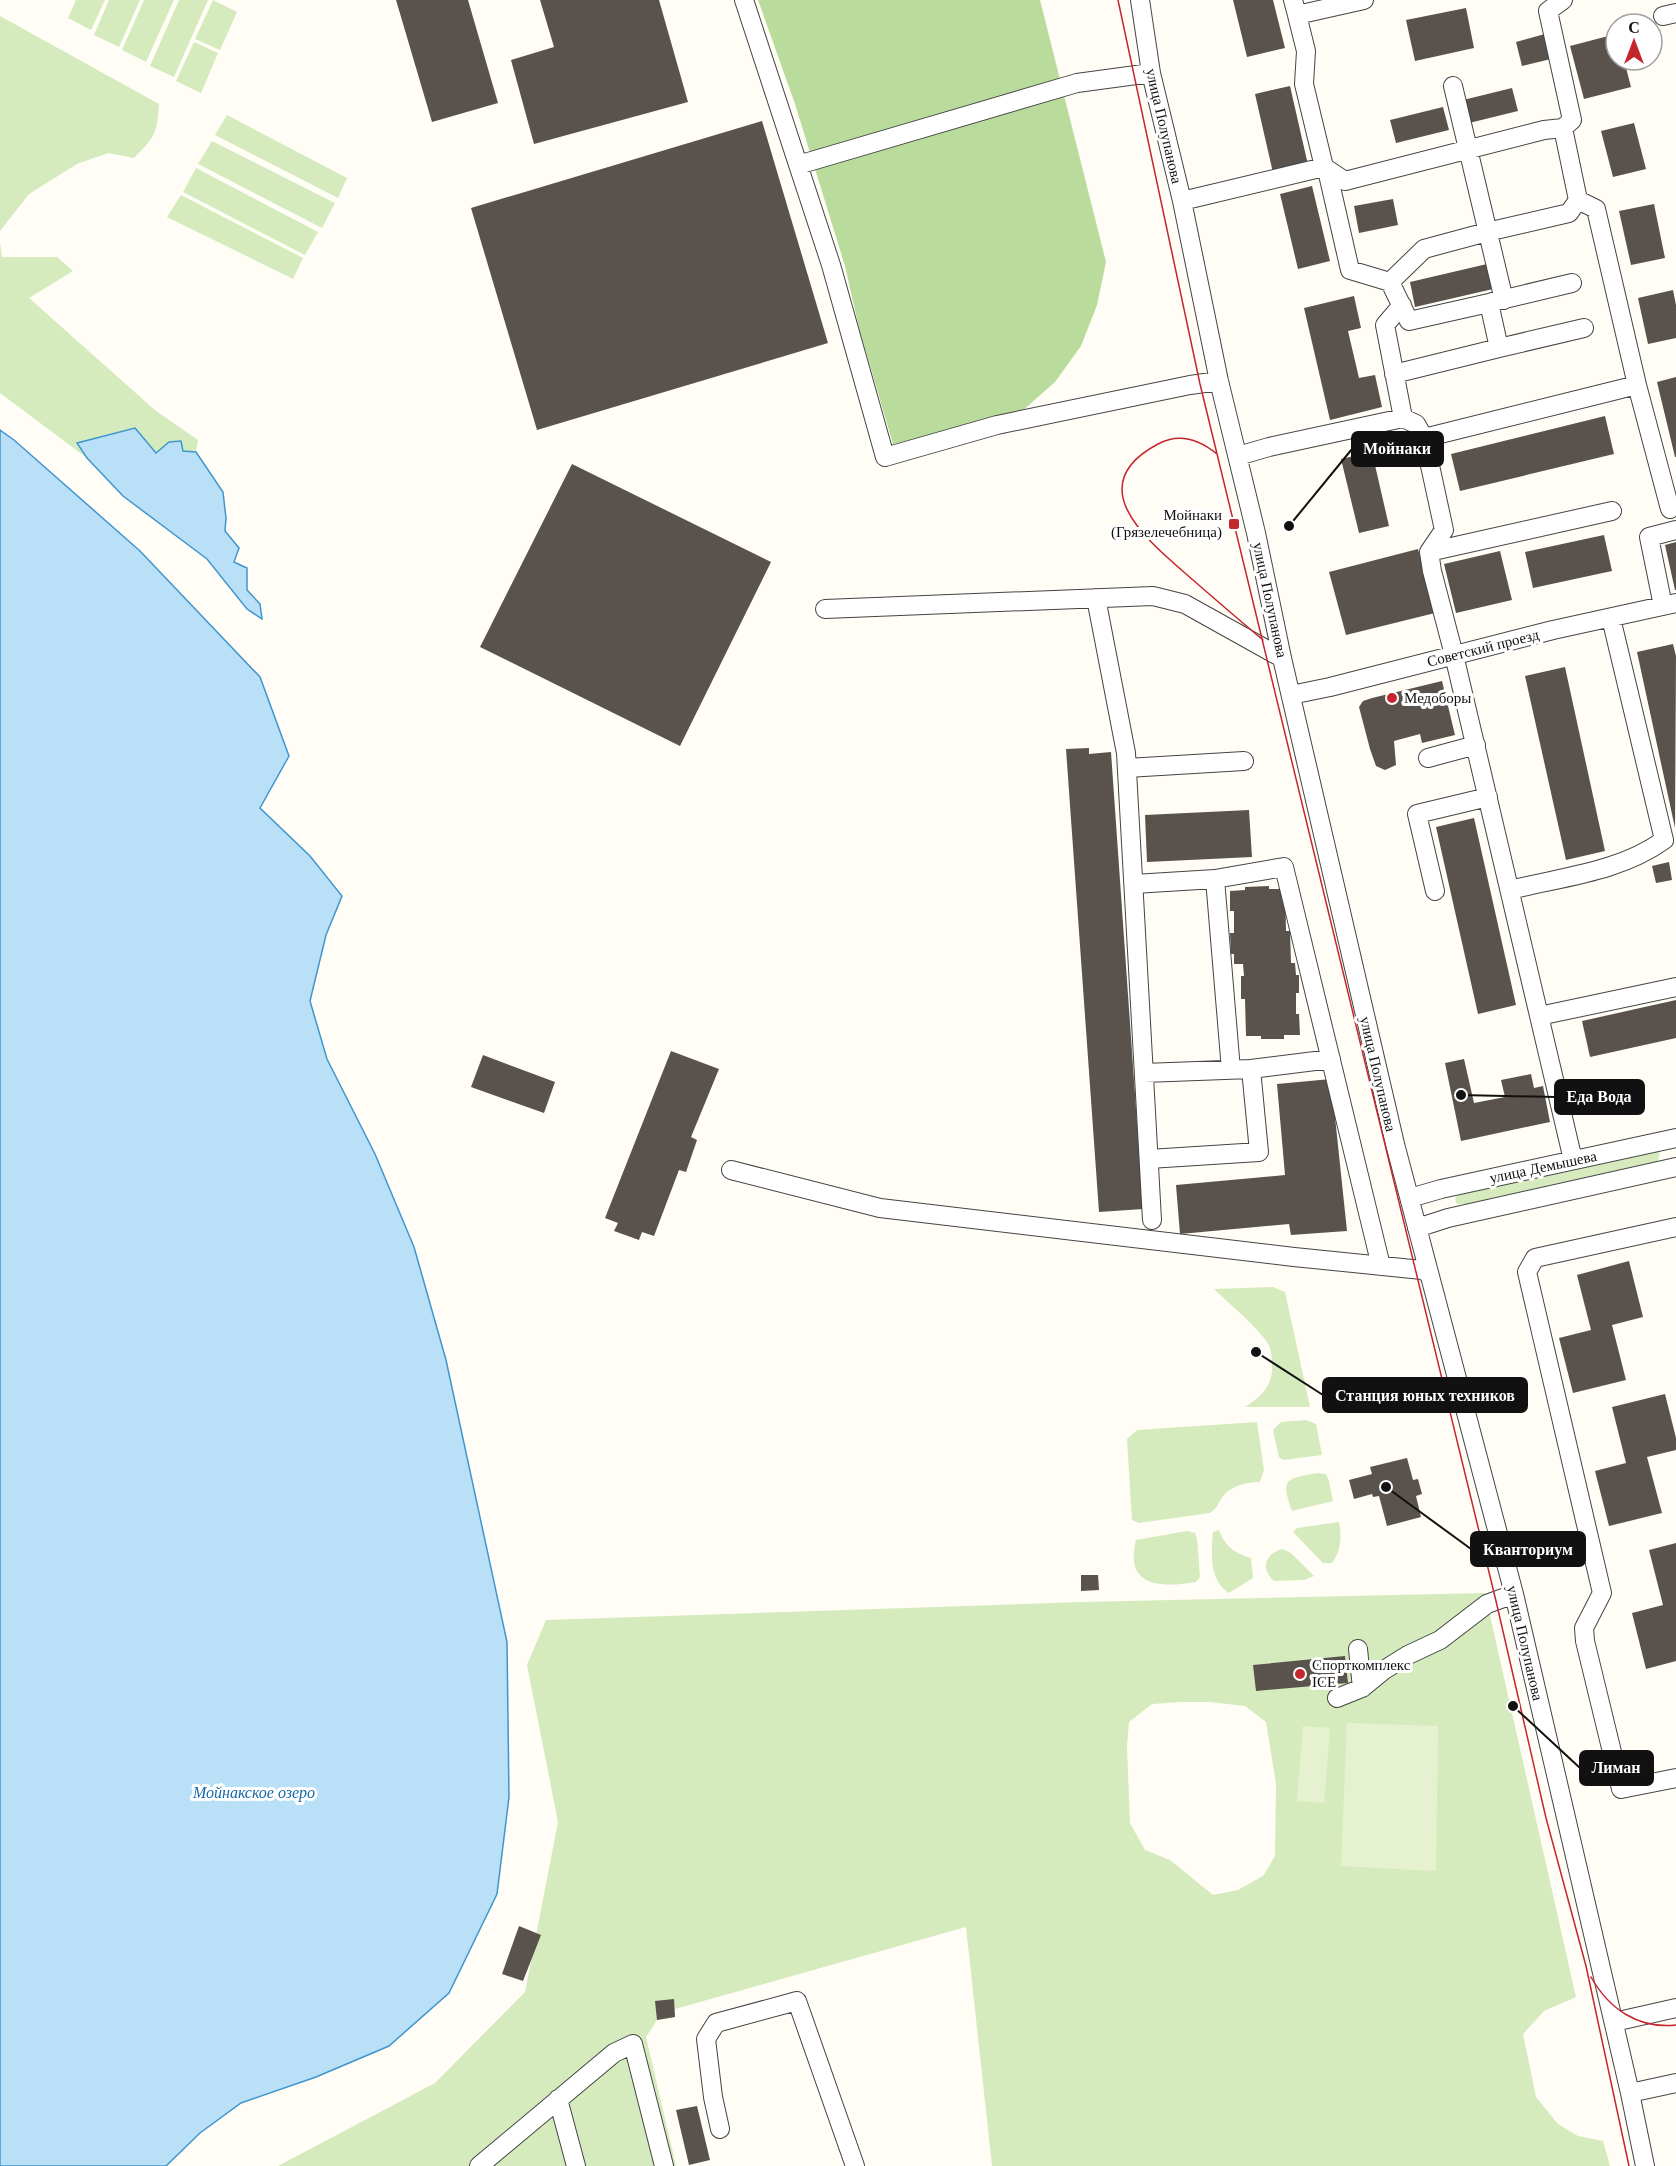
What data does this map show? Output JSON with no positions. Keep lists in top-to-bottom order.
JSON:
{
  "streets": {
    "street": ["улица Полупанова", "Советский проезд", "улица Демышева"]
  },
  "crossings": [
    ["улица Полупанова", "Советский проезд"],
    ["улица Полупанова", "улица Демышева"]
  ],
  "water": ["Мойнакское озеро"],
  "places": {
    "transit": ["Мойнаки (Грязелечебница)"],
    "other": [
      "Мойнаки",
      "Медоборы",
      "Еда Вода",
      "Станция юных техников",
      "Кванториум",
      "Спорткомплекс ICE",
      "Лиман"
    ]
  },
  "north": "top"
}
